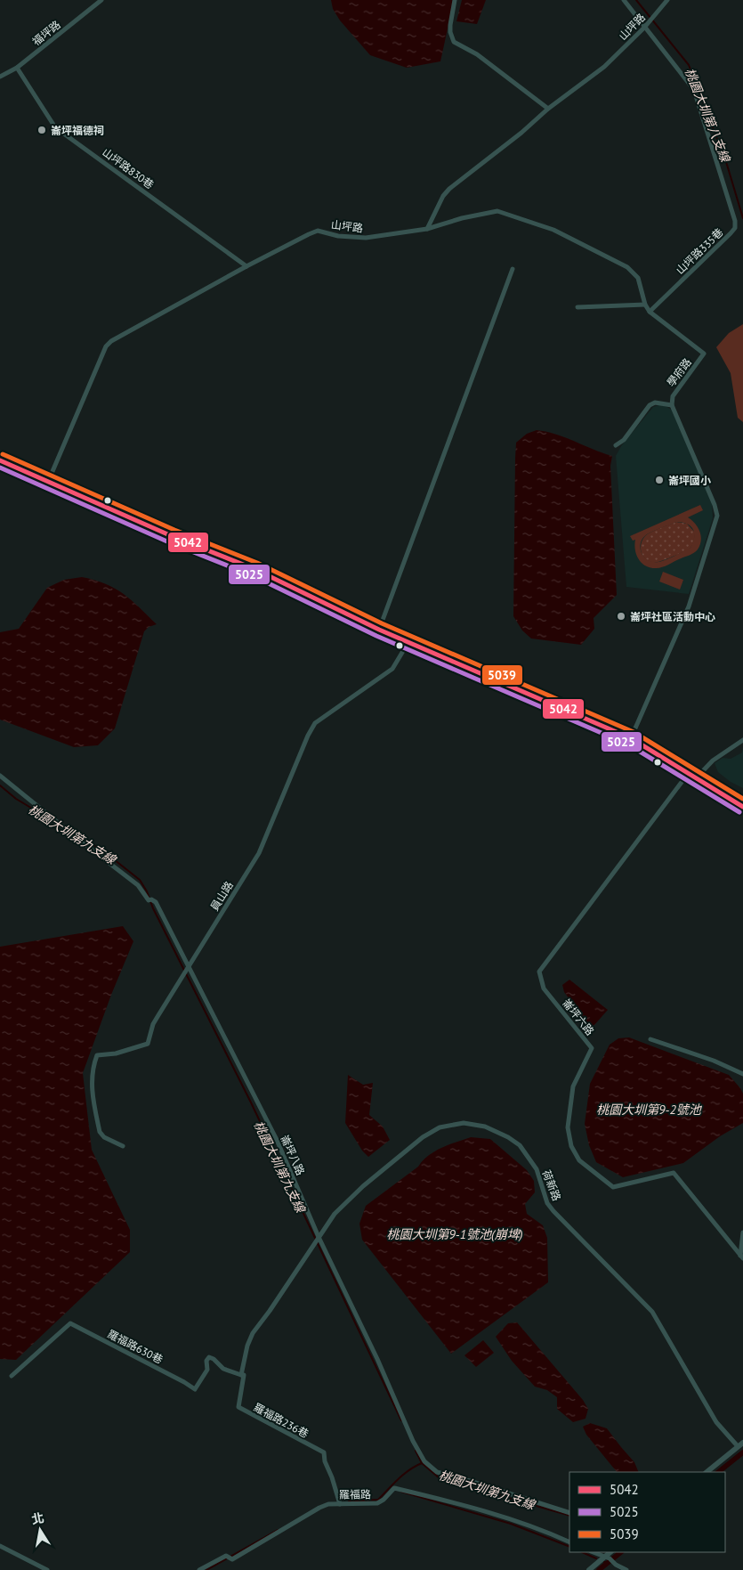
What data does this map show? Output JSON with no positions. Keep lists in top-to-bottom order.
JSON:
{
  "streets": {
    "street": [
      "山坪路",
      "福坪路",
      "山坪路830巷",
      "山坪路335巷",
      "學府路",
      "員山路",
      "崙坪六路",
      "崙坪八路",
      "荷新路",
      "羅福路630巷",
      "羅福路236巷",
      "羅福路"
    ]
  },
  "crossings": [
    ["山坪路", "山坪路830巷"],
    ["山坪路", "山坪路335巷"],
    ["山坪路", "學府路"],
    ["福坪路", "山坪路830巷"],
    ["山坪路335巷", "學府路"],
    ["員山路", "崙坪八路"],
    ["崙坪八路", "荷新路"],
    ["崙坪八路", "羅福路236巷"],
    ["荷新路", "羅福路236巷"],
    ["羅福路630巷", "羅福路236巷"],
    ["羅福路236巷", "羅福路"]
  ],
  "water": [
    "桃園大圳第八支線",
    "桃園大圳第九支線",
    "桃園大圳第9-2號池",
    "桃園大圳第9-1號池(崩埤)"
  ],
  "places": ["崙坪福德祠", "崙坪國小", "崙坪社區活動中心"],
  "lines": ["transit line 5039", "transit line 5042", "transit line 5025"],
  "legend": ["5042", "5025", "5039"],
  "north": "top"
}
